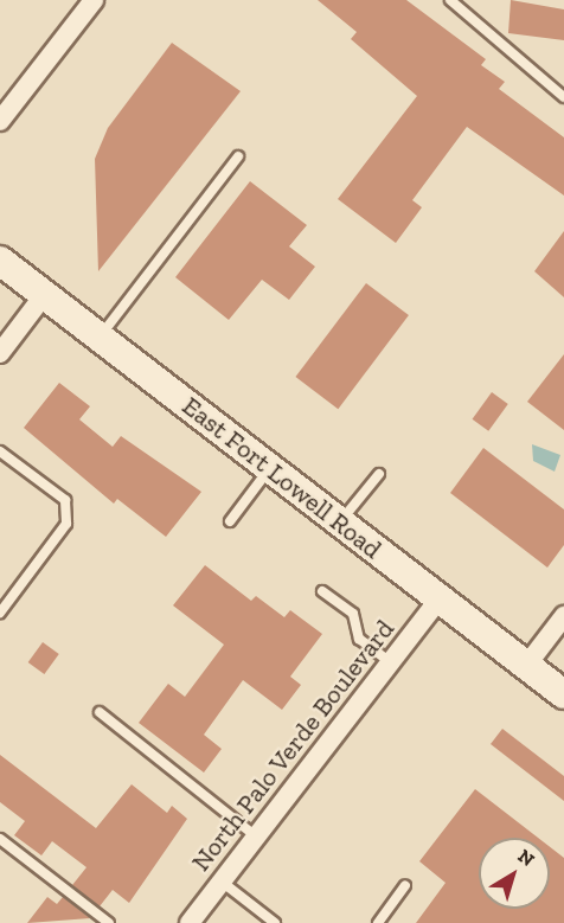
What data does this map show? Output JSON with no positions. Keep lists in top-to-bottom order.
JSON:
{
  "streets": {
    "main road": ["East Fort Lowell Road"],
    "street": ["North Palo Verde Boulevard"]
  },
  "crossings": [
    ["East Fort Lowell Road", "North Palo Verde Boulevard"]
  ],
  "north": "top right"
}
